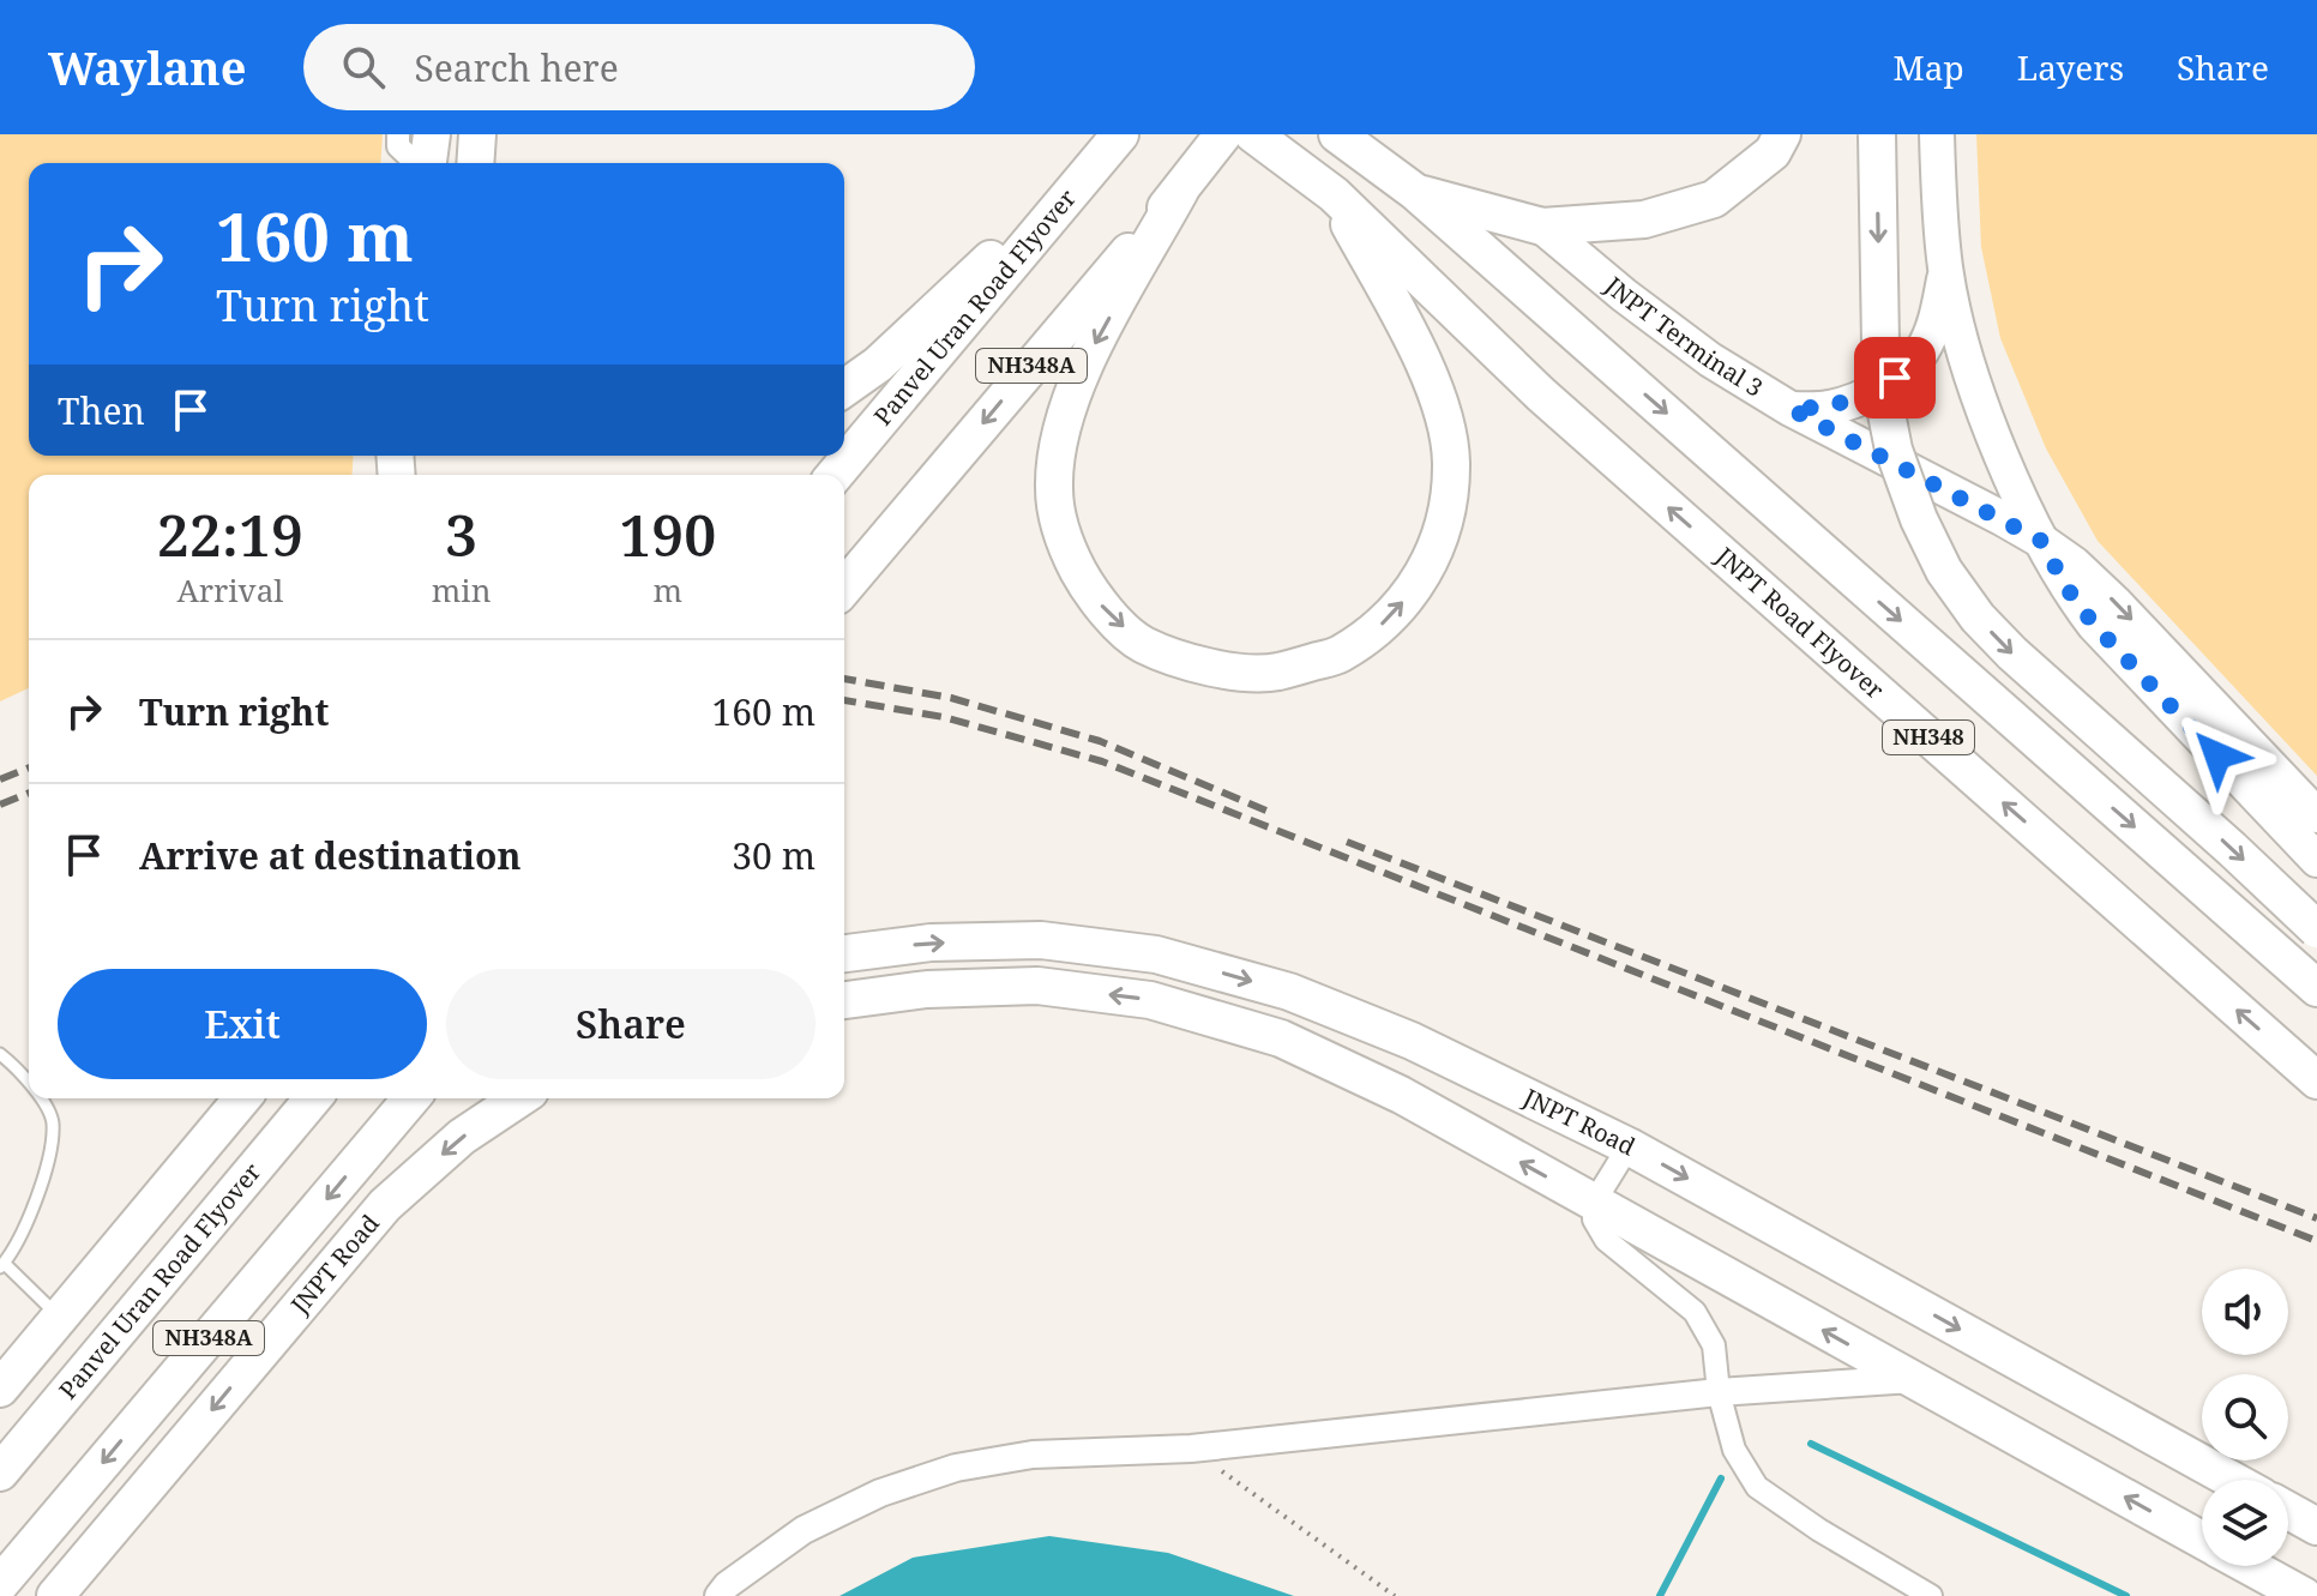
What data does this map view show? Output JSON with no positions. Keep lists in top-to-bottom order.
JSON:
{
  "streets": {
    "highway": [
      "Panvel Uran Road Flyover",
      "NH348A",
      "JNPT Road Flyover",
      "NH348",
      "JNPT Road"
    ],
    "main road": ["JNPT Terminal 3"]
  },
  "crossings": [
    ["JNPT Road Flyover", "NH348"]
  ],
  "page": {
    "header": "Waylane",
    "search": "Search here",
    "nav": ["Map", "Layers", "Share"],
    "turn": ["160 m", "Turn right"],
    "then": "Then",
    "eta": [
      "22:19",
      "Arrival",
      "3",
      "min",
      "190",
      "m"
    ],
    "list": [
      {
        "name": "Turn right",
        "value": "160 m"
      },
      {
        "name": "Arrive at destination",
        "value": "30 m"
      }
    ],
    "buttons": ["Exit", "Share"]
  }
}
